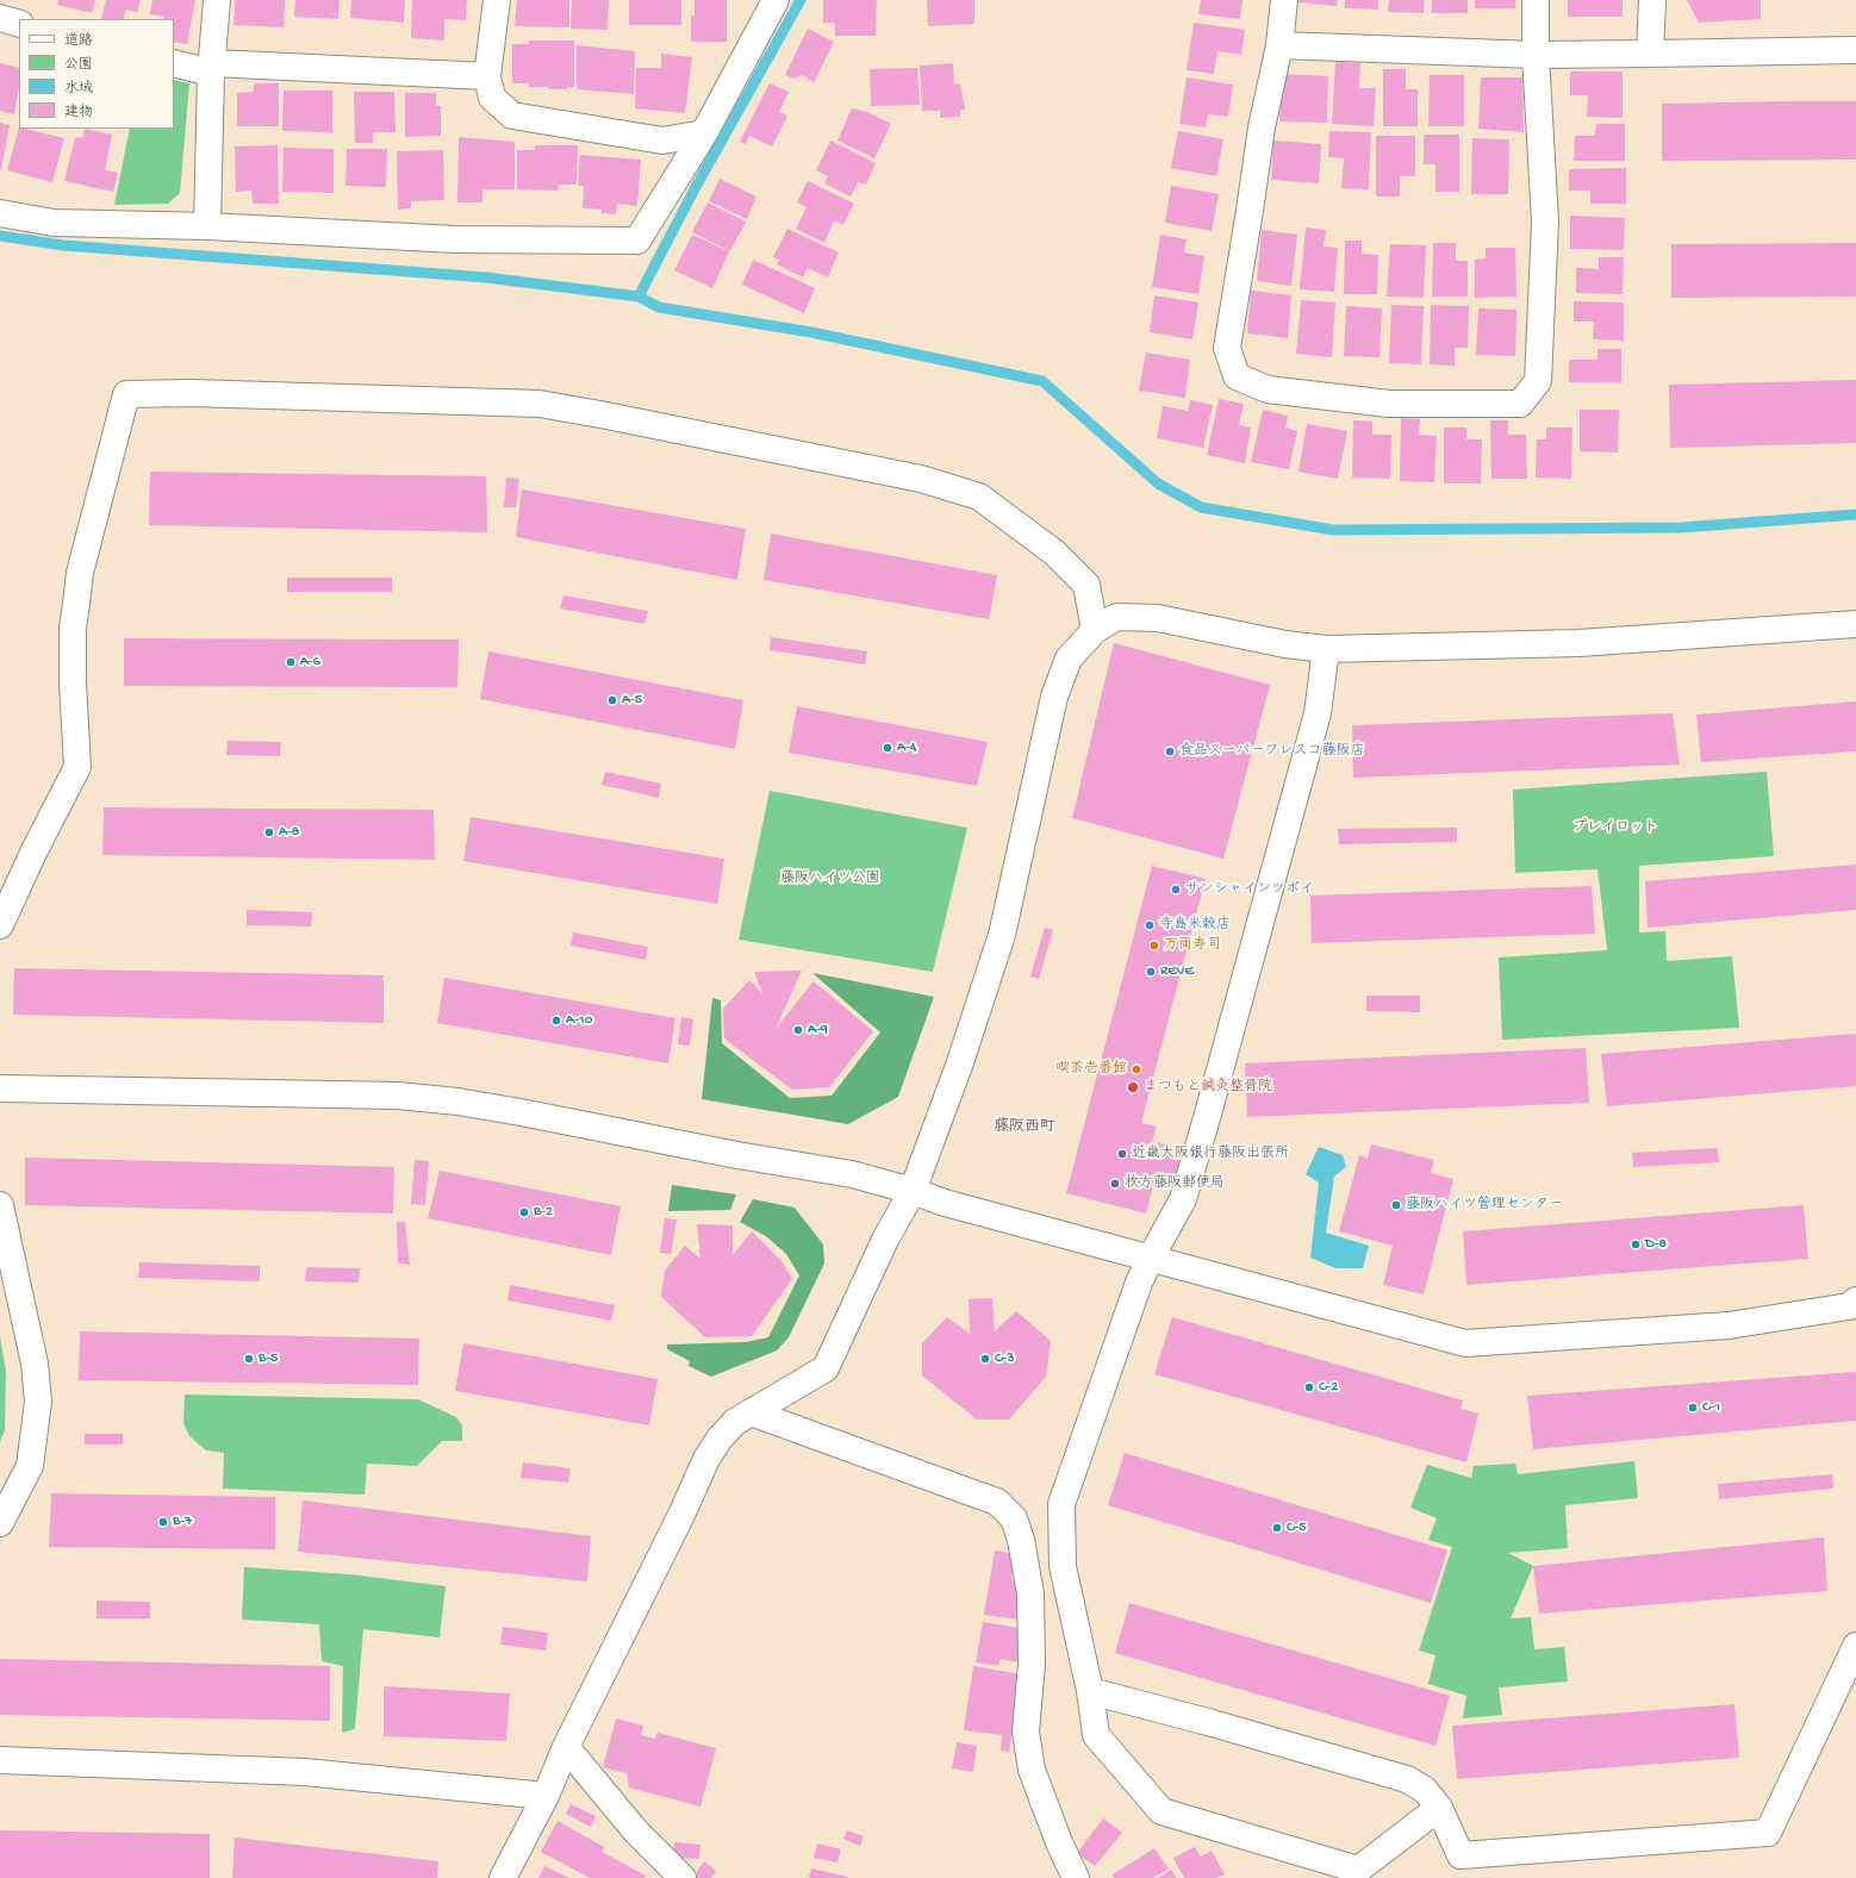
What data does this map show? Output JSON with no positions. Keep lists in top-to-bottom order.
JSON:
{
  "districts": ["藤阪西町"],
  "parks": ["プレイロット", "藤阪ハイツ公園"],
  "places": [
    "A-6",
    "A-5",
    "A-4",
    "食品スーパーフレスコ藤阪店",
    "A-8",
    "サンシャインツボイ",
    "寺島米穀店",
    "万両寿司",
    "REVE",
    "A-10",
    "A-9",
    "喫茶壱番館",
    "まつもと鍼灸整骨院",
    "近畿大阪銀行藤阪出張所",
    "枚方藤阪郵便局",
    "藤阪ハイツ管理センター",
    "B-2",
    "D-8",
    "B-5",
    "C-3",
    "C-2",
    "C-1",
    "B-7",
    "C-5"
  ],
  "legend": [
    "道路",
    "公園",
    "水域",
    "建物"
  ]
}
